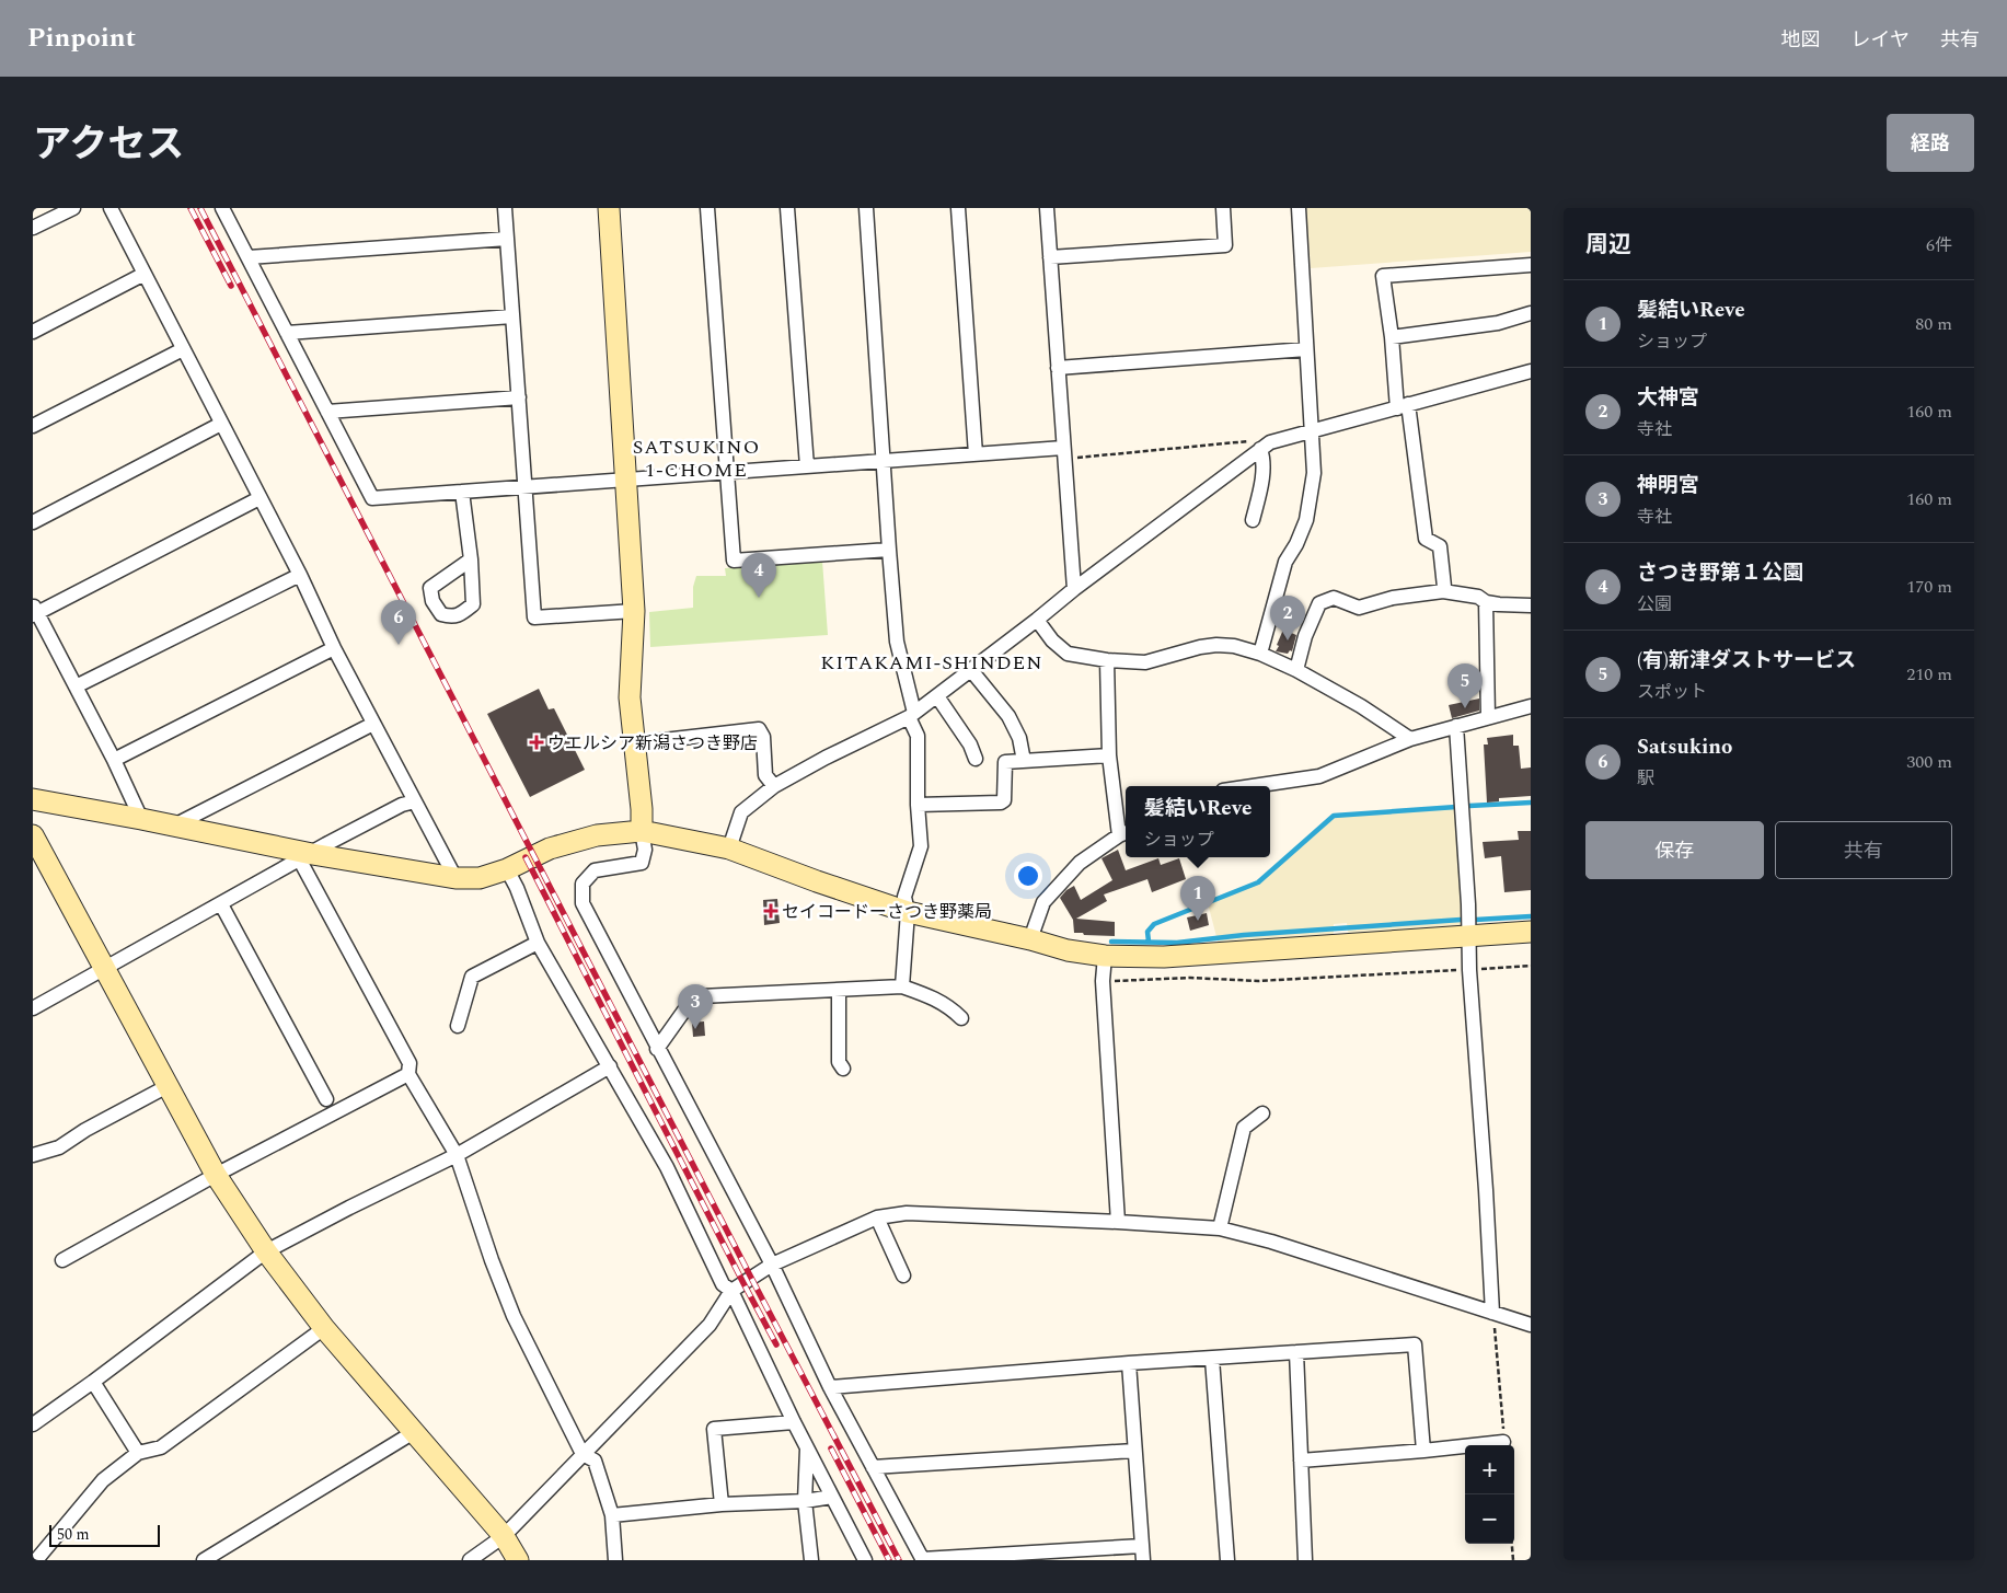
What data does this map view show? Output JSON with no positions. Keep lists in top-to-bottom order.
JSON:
{
  "districts": ["SATSUKINO 1-CHOME", "KITAKAMI-SHINDEN"],
  "places": {
    "health": ["ウエルシア新潟さつき野店", "セイコードーさつき野薬局"]
  },
  "scale_bar": "50 m",
  "page": {
    "header": "Pinpoint",
    "nav": ["地図", "レイヤ", "共有"],
    "title": "アクセス",
    "buttons": [
      "経路",
      ["保存", "共有"]
    ],
    "heading": ["周辺", "6件"],
    "list": [
      {
        "mark": "1",
        "name": "髪結いReve",
        "note": "ショップ",
        "value": "80 m"
      },
      {
        "mark": "2",
        "name": "大神宮",
        "note": "寺社",
        "value": "160 m"
      },
      {
        "mark": "3",
        "name": "神明宮",
        "note": "寺社",
        "value": "160 m"
      },
      {
        "mark": "4",
        "name": "さつき野第１公園",
        "note": "公園",
        "value": "170 m"
      },
      {
        "mark": "5",
        "name": "(有)新津ダストサービス",
        "note": "スポット",
        "value": "210 m"
      },
      {
        "mark": "6",
        "name": "Satsukino",
        "note": "駅",
        "value": "300 m"
      }
    ],
    "pins": [
      "4",
      "2",
      "6",
      "5",
      "1",
      "3"
    ],
    "popup": ["髪結いReve", "ショップ"],
    "map_buttons": ["+", "−"],
    "scale": "50 m"
  }
}
